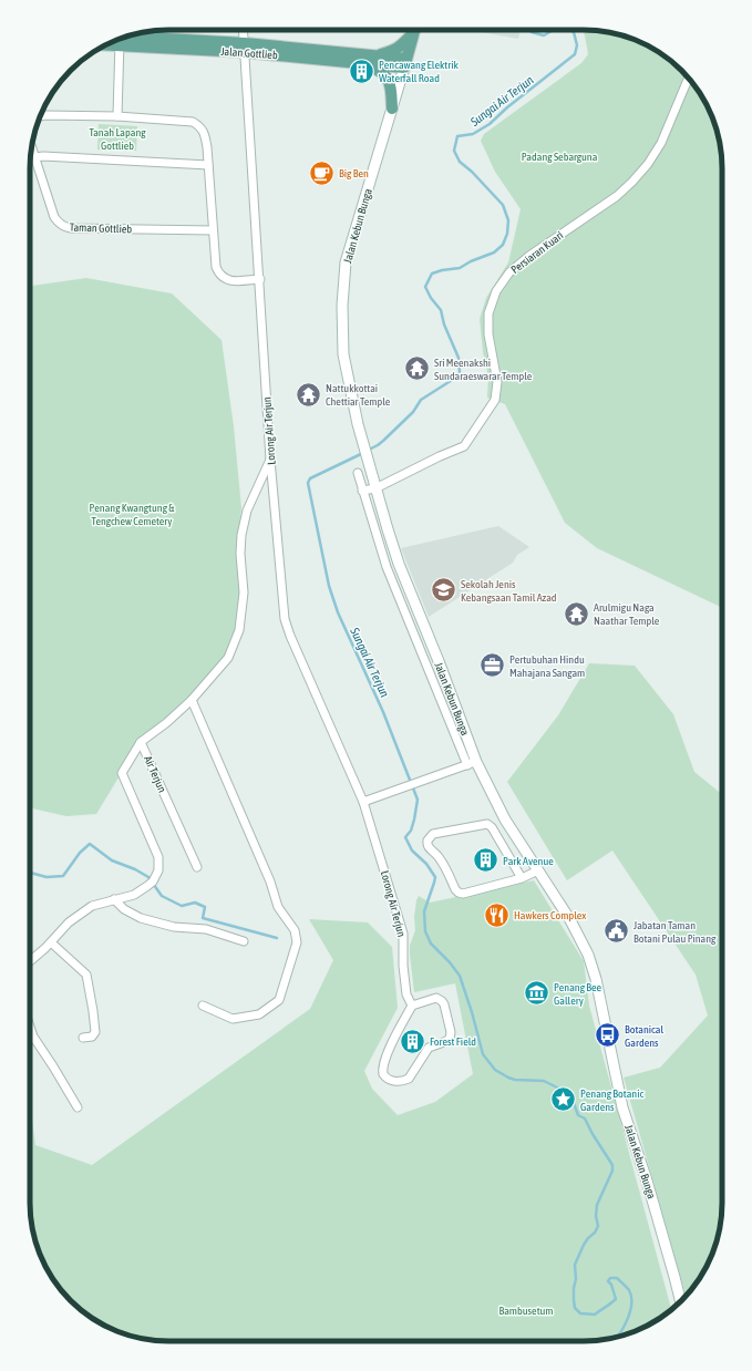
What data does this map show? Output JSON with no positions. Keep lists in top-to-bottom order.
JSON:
{
  "streets": {
    "main road": ["Jalan Gottlieb"],
    "street": [
      "Jalan Kebun Bunga",
      "Taman Gottlieb",
      "Persiaran Kuari",
      "Lorong Air Terjun",
      "Air Terjun"
    ]
  },
  "crossings": [
    ["Jalan Gottlieb", "Jalan Kebun Bunga"],
    ["Jalan Gottlieb", "Lorong Air Terjun"],
    ["Jalan Kebun Bunga", "Persiaran Kuari"],
    ["Lorong Air Terjun", "Air Terjun"]
  ],
  "water": ["Sungai Air Terjun"],
  "parks": [
    "Tanah Lapang Gottlieb",
    "Padang Sebarguna",
    "Penang Kwangtung & Tengchew Cemetery",
    "Bambusetum"
  ],
  "places": {
    "building": ["Pencawang Elektrik Waterfall Road", "Park Avenue", "Forest Field"],
    "cafe": ["Big Ben"],
    "temple": ["Sri Meenakshi Sundaraeswarar Temple", "Nattukkottai Chettiar Temple", "Arulmigu Naga Naathar Temple"],
    "school or university": ["Sekolah Jenis Kebangsaan Tamil Azad"],
    "office": ["Pertubuhan Hindu Mahajana Sangam"],
    "restaurant": ["Hawkers Complex"],
    "public building": ["Jabatan Taman Botani Pulau Pinang"],
    "museum": ["Penang Bee Gallery"],
    "bus stop": ["Botanical Gardens"],
    "place": ["Penang Botanic Gardens"]
  }
}
